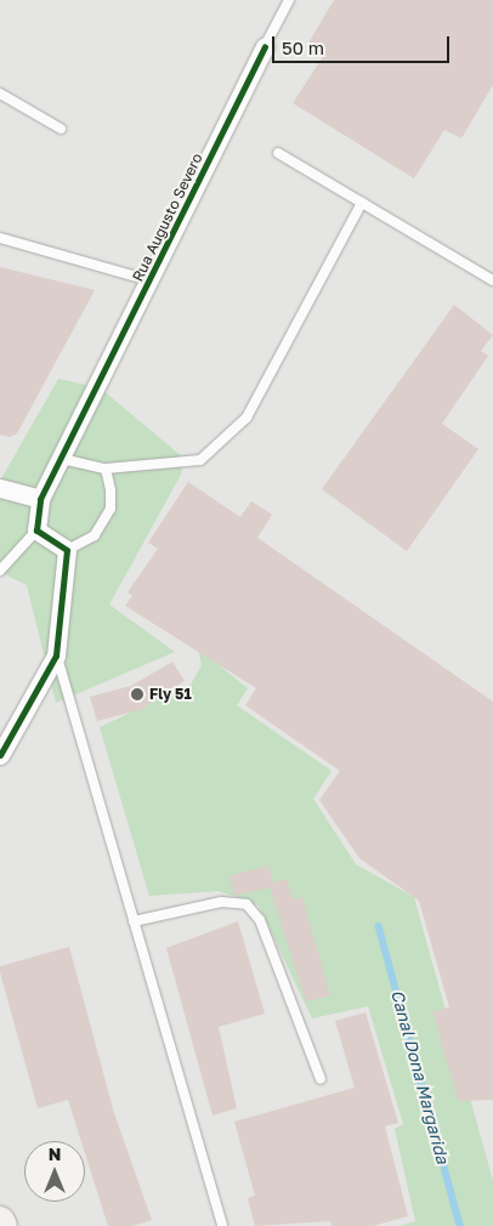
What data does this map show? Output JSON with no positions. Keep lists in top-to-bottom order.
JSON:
{
  "streets": {
    "street": ["Rua Augusto Severo"]
  },
  "water": ["Canal Dona Margarida"],
  "places": ["Fly 51"],
  "scale_bar": "50 m",
  "north": "top"
}
